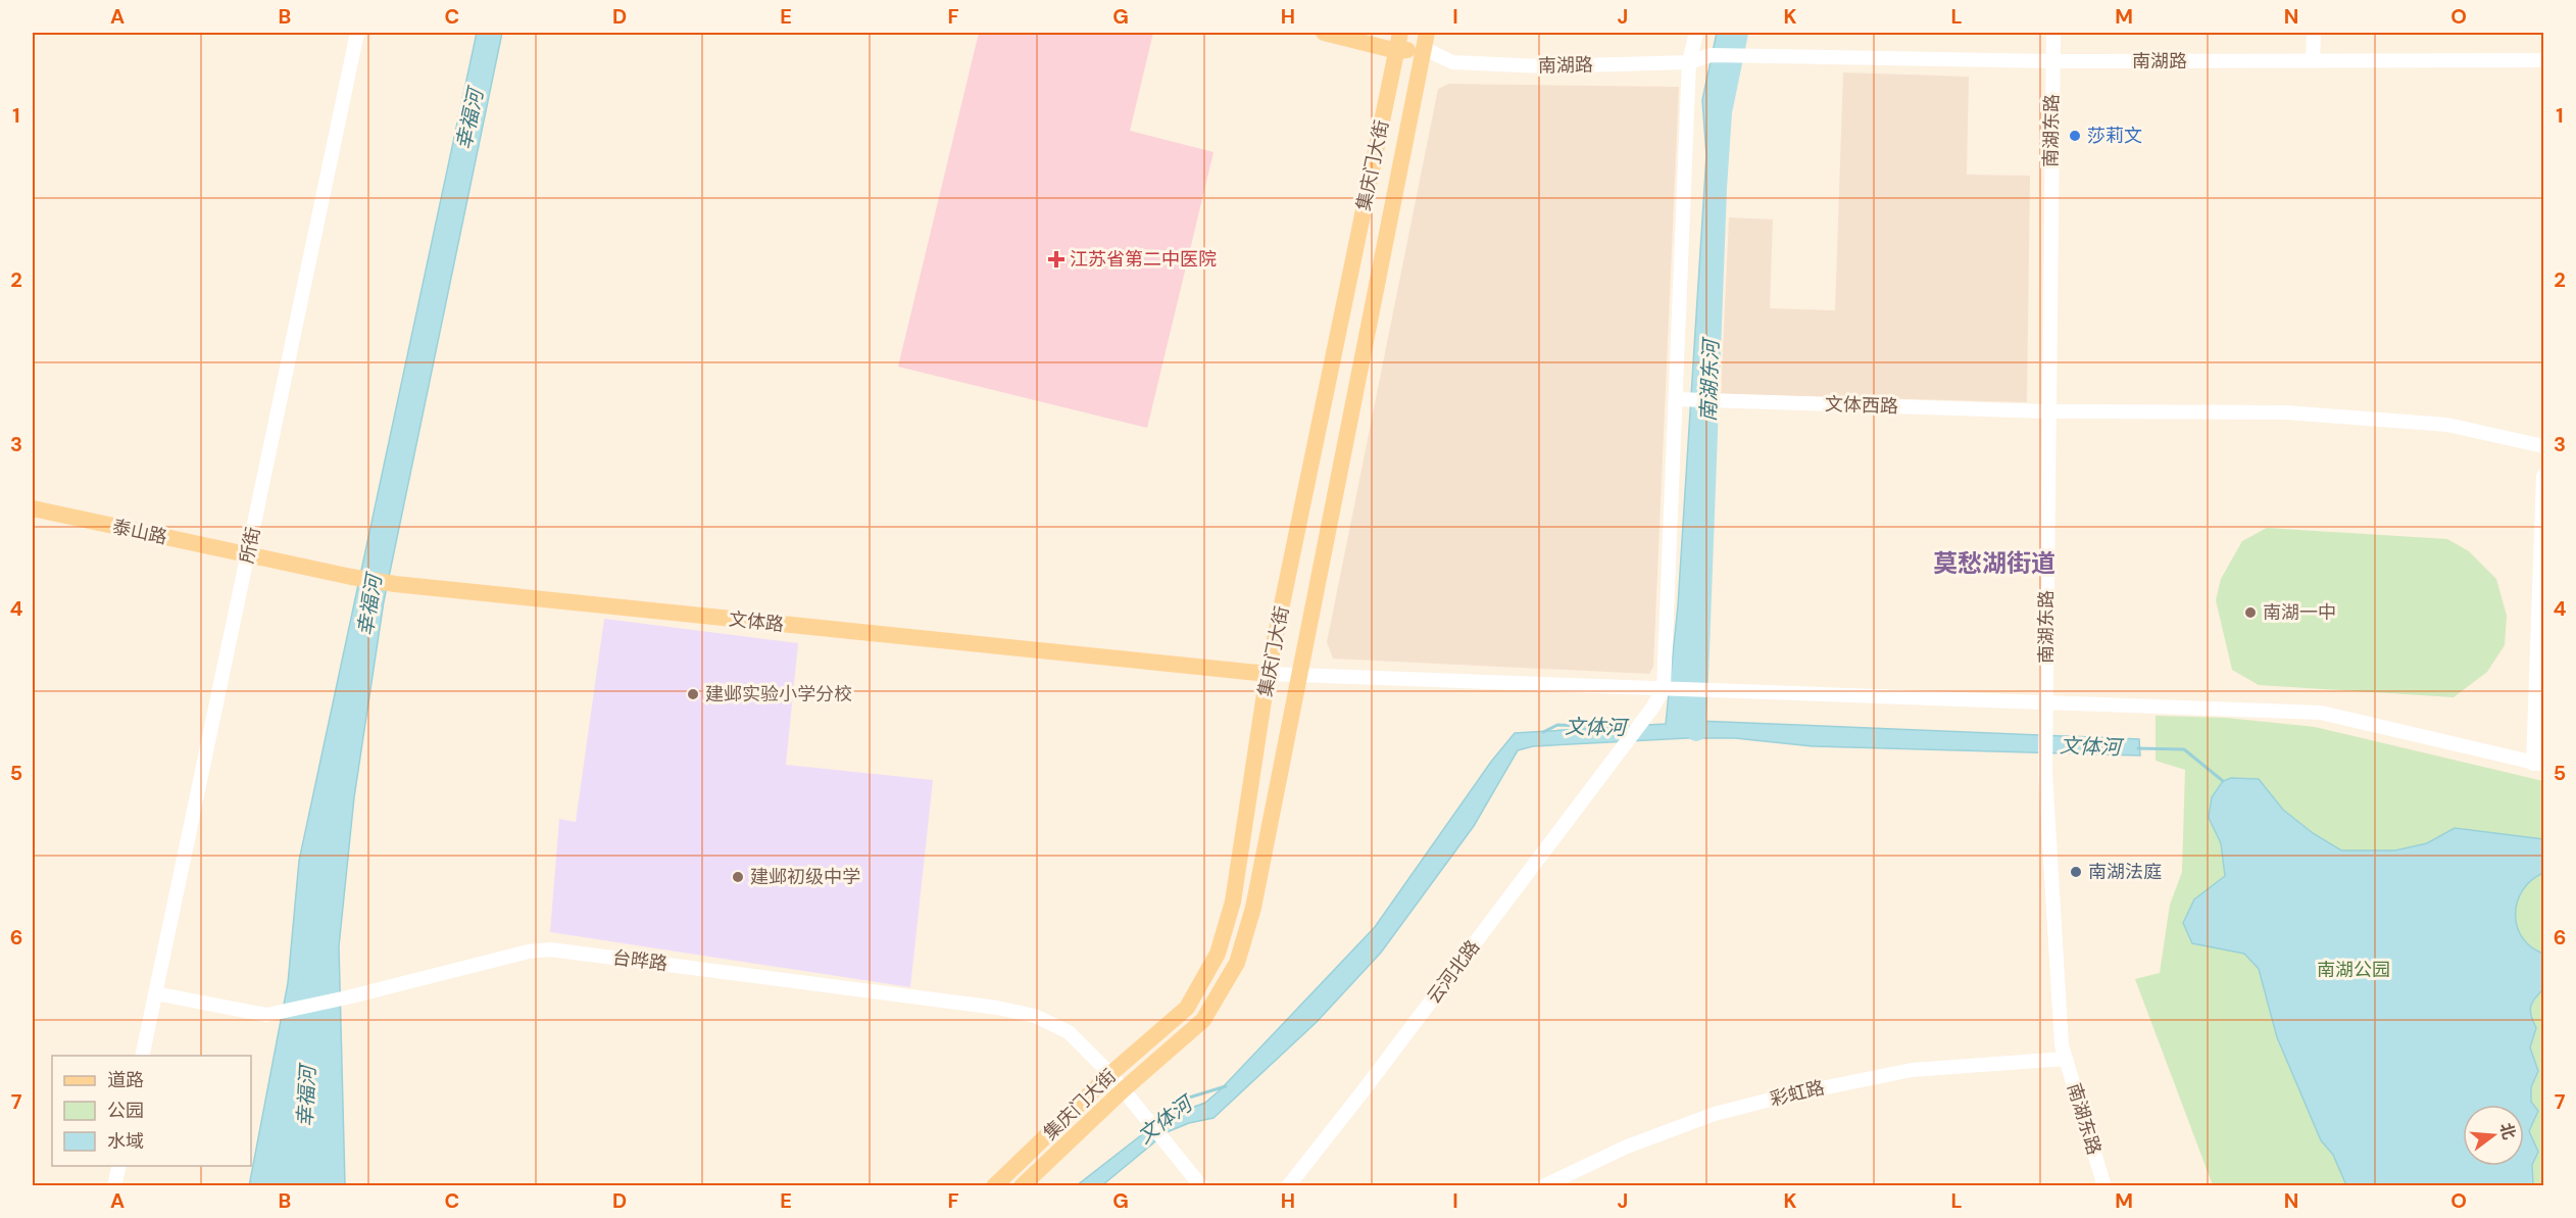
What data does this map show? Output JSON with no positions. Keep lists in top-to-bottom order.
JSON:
{
  "streets": {
    "main road": ["集庆门大街", "泰山路", "文体路"],
    "street": [
      "南湖路",
      "南湖东路",
      "文体西路",
      "所街",
      "台晔路",
      "云河北路",
      "彩虹路"
    ]
  },
  "crossings": [
    ["南湖路", "南湖东路"],
    ["南湖路", "集庆门大街"],
    ["南湖东路", "文体西路"],
    ["南湖东路", "彩虹路"],
    ["集庆门大街", "文体路"],
    ["集庆门大街", "台晔路"],
    ["泰山路", "所街"],
    ["泰山路", "文体路"],
    ["所街", "文体路"],
    ["所街", "台晔路"]
  ],
  "districts": ["莫愁湖街道"],
  "water": ["幸福河", "南湖东河", "文体河"],
  "parks": ["南湖公园"],
  "places": {
    "other": [
      "莎莉文",
      "南湖一中",
      "建邺实验小学分校",
      "南湖法庭",
      "建邺初级中学"
    ],
    "health": ["江苏省第二中医院"]
  },
  "legend": ["道路", "公园", "水域"],
  "north": "right",
  "grid": {
    "columns": [
      "A",
      "B",
      "C",
      "D",
      "E",
      "F",
      "G",
      "H",
      "I",
      "J",
      "K",
      "L",
      "M",
      "N",
      "O"
    ],
    "rows": [
      "1",
      "2",
      "3",
      "4",
      "5",
      "6",
      "7"
    ]
  }
}
